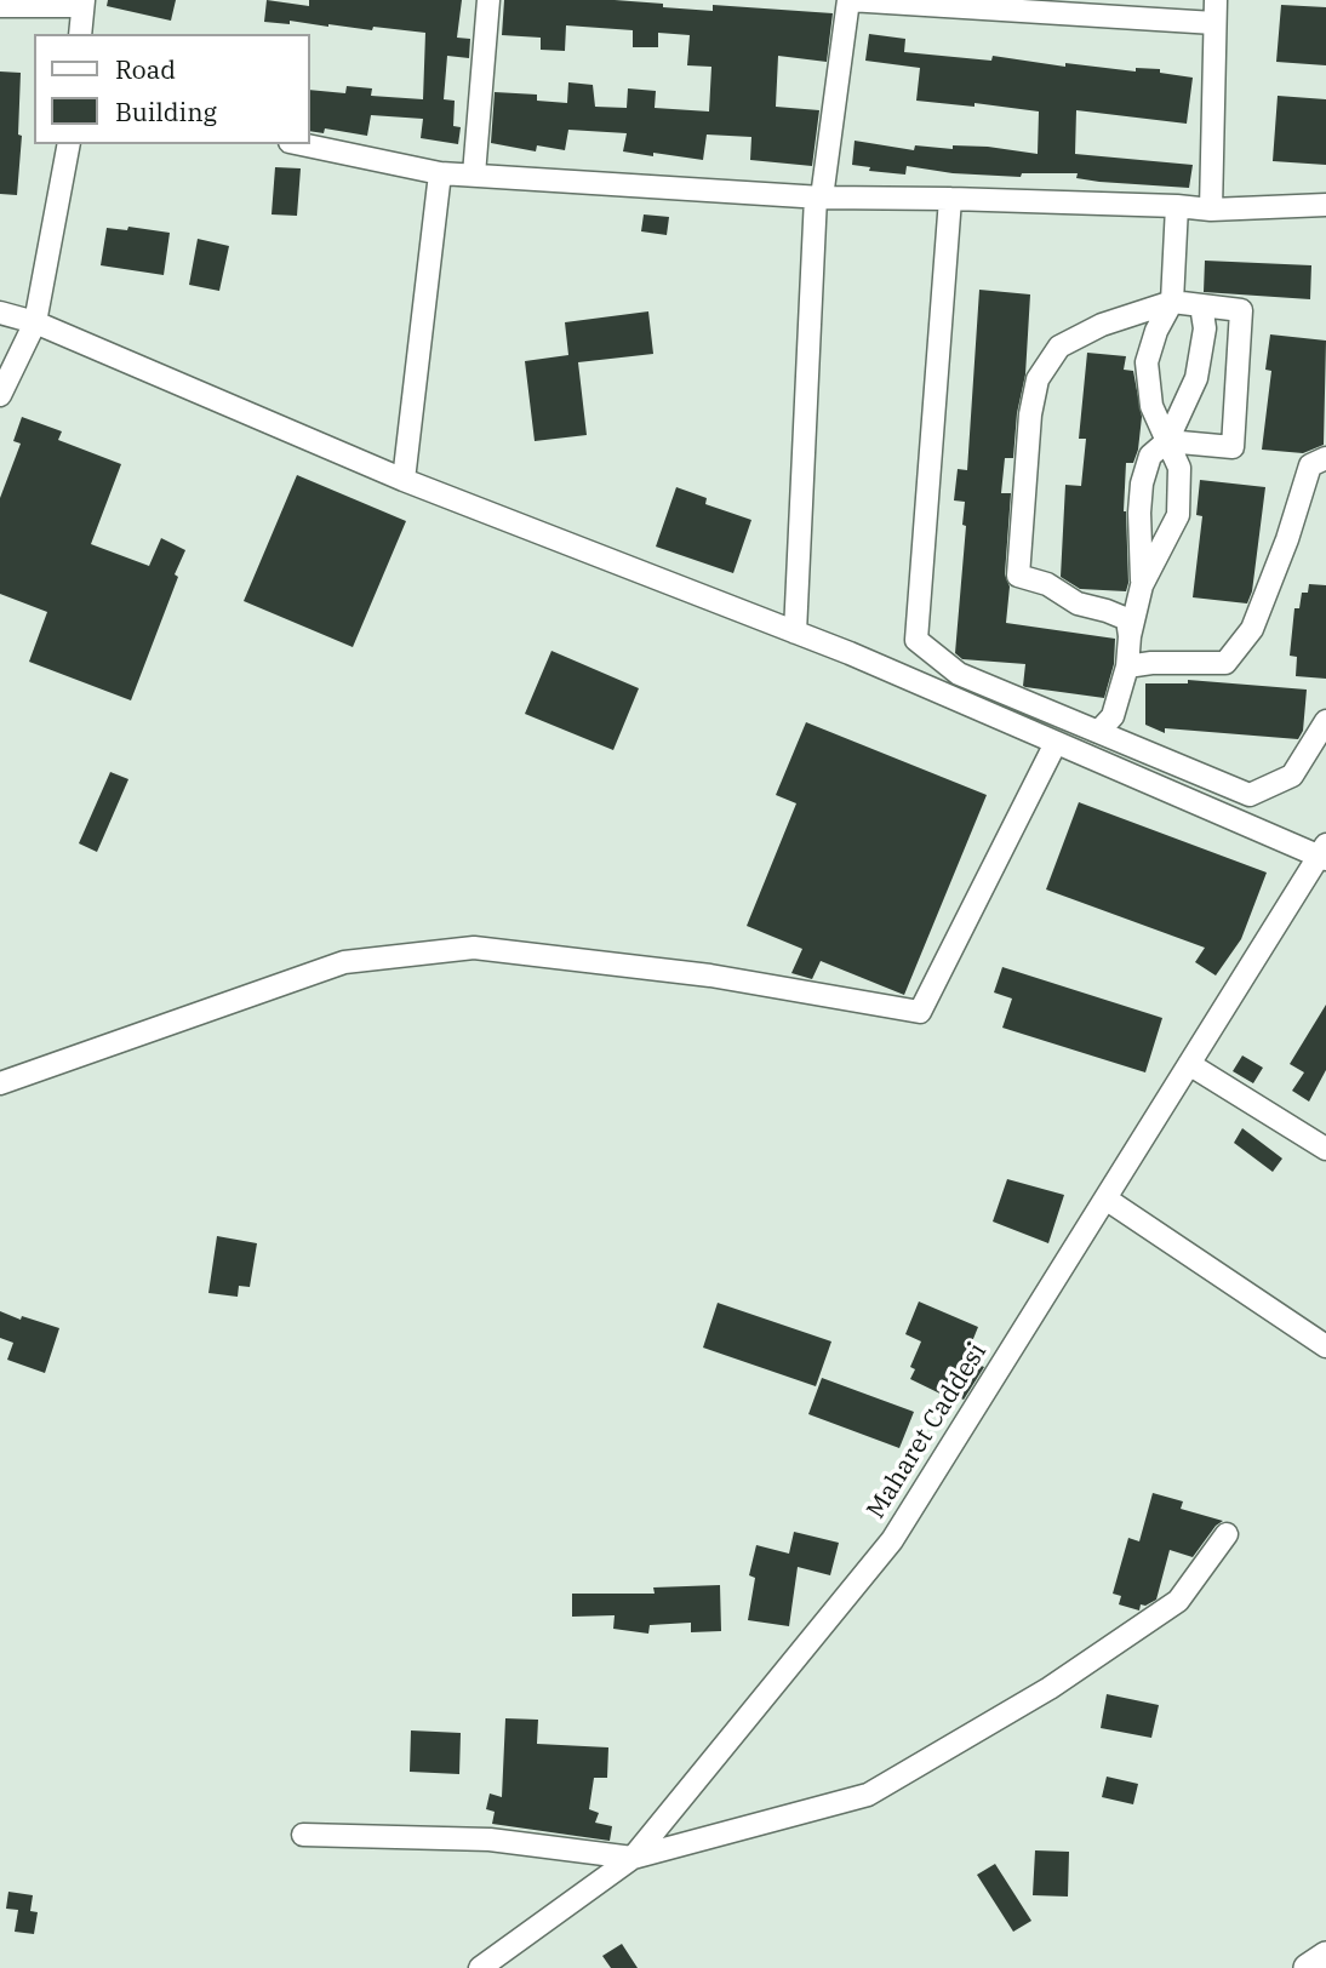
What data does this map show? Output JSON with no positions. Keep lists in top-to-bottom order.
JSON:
{
  "streets": {
    "street": ["Maharet Caddesi"]
  },
  "legend": ["Road", "Building"]
}
